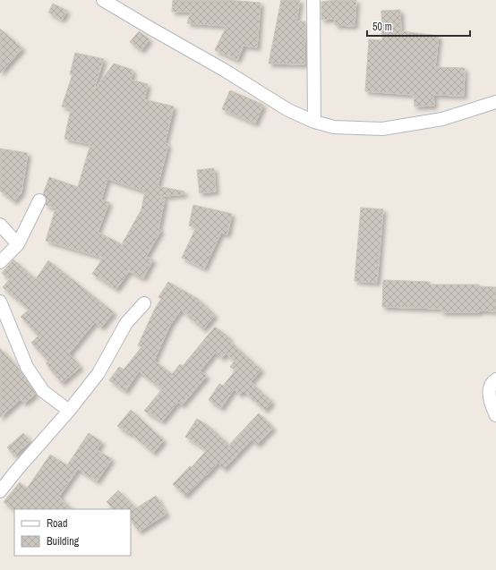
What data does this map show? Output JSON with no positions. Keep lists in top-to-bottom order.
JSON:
{
  "legend": ["Road", "Building"],
  "scale_bar": "50 m"
}
